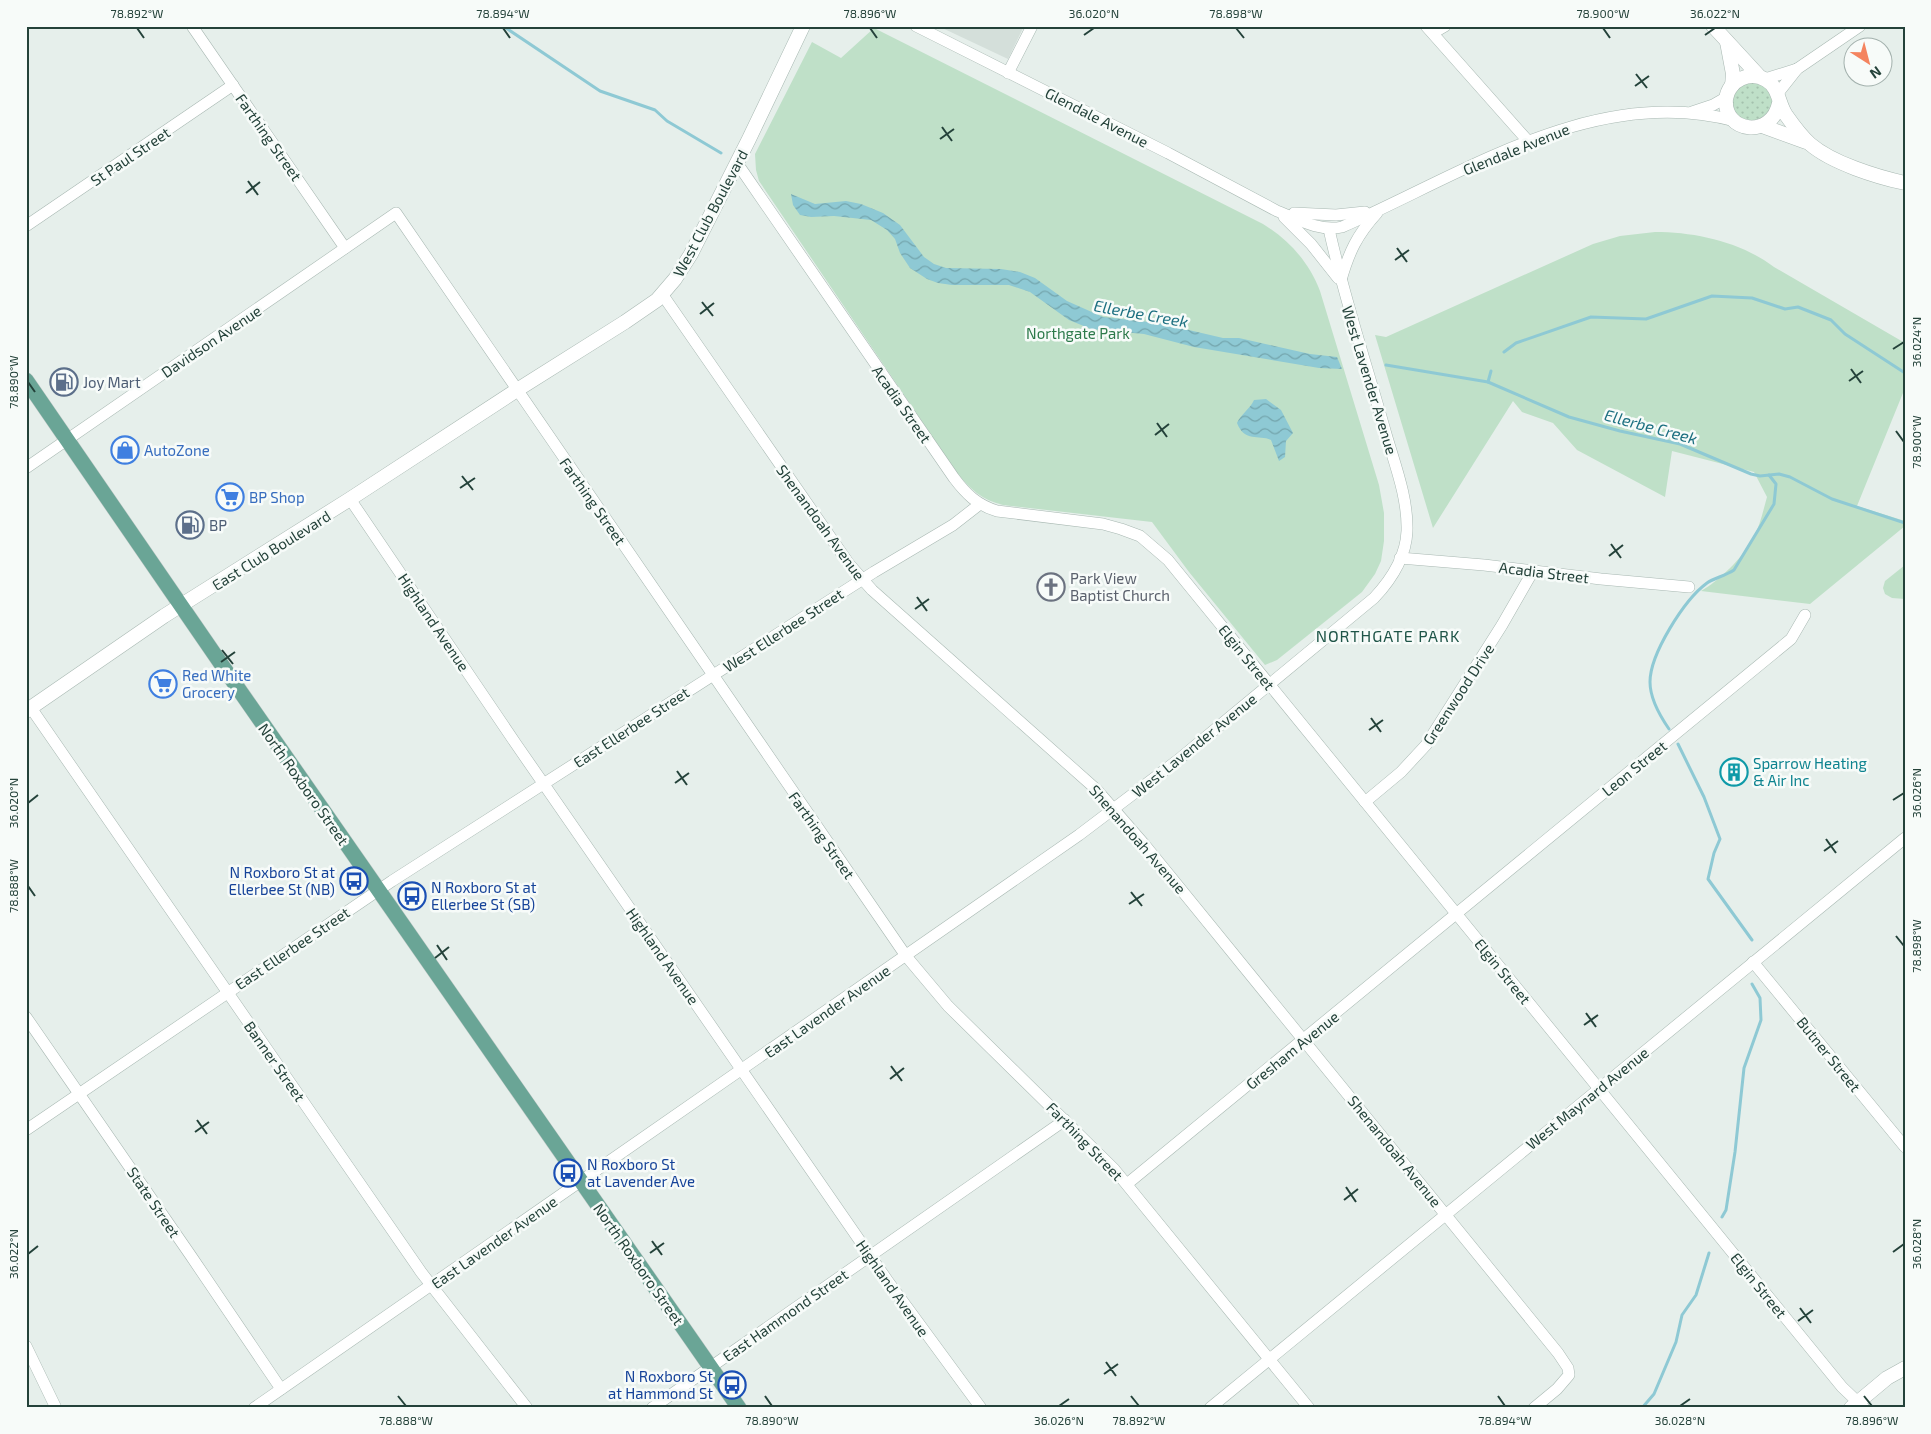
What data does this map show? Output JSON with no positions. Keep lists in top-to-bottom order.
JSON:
{
  "streets": {
    "main road": ["North Roxboro Street"],
    "street": [
      "Glendale Avenue",
      "Farthing Street",
      "St Paul Street",
      "West Club Boulevard",
      "Davidson Avenue",
      "West Lavender Avenue",
      "Acadia Street",
      "Shenandoah Avenue",
      "East Club Boulevard",
      "Highland Avenue",
      "West Ellerbee Street",
      "Elgin Street",
      "Greenwood Drive",
      "East Ellerbee Street",
      "Leon Street",
      "East Lavender Avenue",
      "Gresham Avenue",
      "Butner Street",
      "Banner Street",
      "West Maynard Avenue",
      "State Street",
      "East Hammond Street"
    ]
  },
  "crossings": [
    ["Glendale Avenue", "West Lavender Avenue"],
    ["Farthing Street", "St Paul Street"],
    ["Farthing Street", "West Club Boulevard"],
    ["Farthing Street", "Davidson Avenue"],
    ["Farthing Street", "West Lavender Avenue"],
    ["Farthing Street", "East Club Boulevard"],
    ["Farthing Street", "West Ellerbee Street"],
    ["Farthing Street", "East Ellerbee Street"],
    ["Farthing Street", "East Lavender Avenue"],
    ["Farthing Street", "Gresham Avenue"],
    ["Farthing Street", "West Maynard Avenue"],
    ["Farthing Street", "East Hammond Street"],
    ["West Club Boulevard", "Acadia Street"],
    ["West Club Boulevard", "Shenandoah Avenue"],
    ["West Club Boulevard", "East Club Boulevard"],
    ["Davidson Avenue", "North Roxboro Street"],
    ["West Lavender Avenue", "Acadia Street"],
    ["West Lavender Avenue", "Shenandoah Avenue"],
    ["West Lavender Avenue", "Elgin Street"],
    ["West Lavender Avenue", "East Lavender Avenue"],
    ["Acadia Street", "West Ellerbee Street"],
    ["Acadia Street", "Elgin Street"],
    ["Acadia Street", "Greenwood Drive"],
    ["Shenandoah Avenue", "West Ellerbee Street"],
    ["Shenandoah Avenue", "Gresham Avenue"],
    ["Shenandoah Avenue", "West Maynard Avenue"],
    ["East Club Boulevard", "Highland Avenue"],
    ["East Club Boulevard", "North Roxboro Street"],
    ["East Club Boulevard", "Banner Street"],
    ["Highland Avenue", "East Ellerbee Street"],
    ["Highland Avenue", "East Lavender Avenue"],
    ["Highland Avenue", "East Hammond Street"],
    ["West Ellerbee Street", "East Ellerbee Street"],
    ["Elgin Street", "Greenwood Drive"],
    ["Elgin Street", "Leon Street"],
    ["Elgin Street", "Gresham Avenue"],
    ["Elgin Street", "West Maynard Avenue"],
    ["East Ellerbee Street", "North Roxboro Street"],
    ["East Ellerbee Street", "Banner Street"],
    ["East Ellerbee Street", "State Street"],
    ["Leon Street", "Gresham Avenue"],
    ["North Roxboro Street", "East Lavender Avenue"],
    ["North Roxboro Street", "East Hammond Street"],
    ["East Lavender Avenue", "Banner Street"],
    ["East Lavender Avenue", "State Street"],
    ["Butner Street", "West Maynard Avenue"]
  ],
  "districts": ["NORTHGATE PARK"],
  "water": ["Ellerbe Creek"],
  "parks": ["Northgate Park"],
  "places": {
    "fuel station": ["Joy Mart", "BP"],
    "shop": ["AutoZone"],
    "supermarket": ["BP Shop", "Red White Grocery"],
    "church": ["Park View Baptist Church"],
    "building": ["Sparrow Heating & Air Inc"],
    "bus stop": [
      "N Roxboro St at Ellerbee St (NB)",
      "N Roxboro St at Ellerbee St (SB)",
      "N Roxboro St at Lavender Ave",
      "N Roxboro St at Hammond St"
    ]
  },
  "north": "bottom right",
  "coordinates": [
    "78.892°W",
    "78.894°W",
    "78.896°W",
    "36.020°N",
    "78.898°W",
    "78.900°W",
    "36.022°N",
    "36.024°N",
    "78.890°W",
    "36.026°N",
    "78.888°W",
    "36.028°N"
  ]
}
